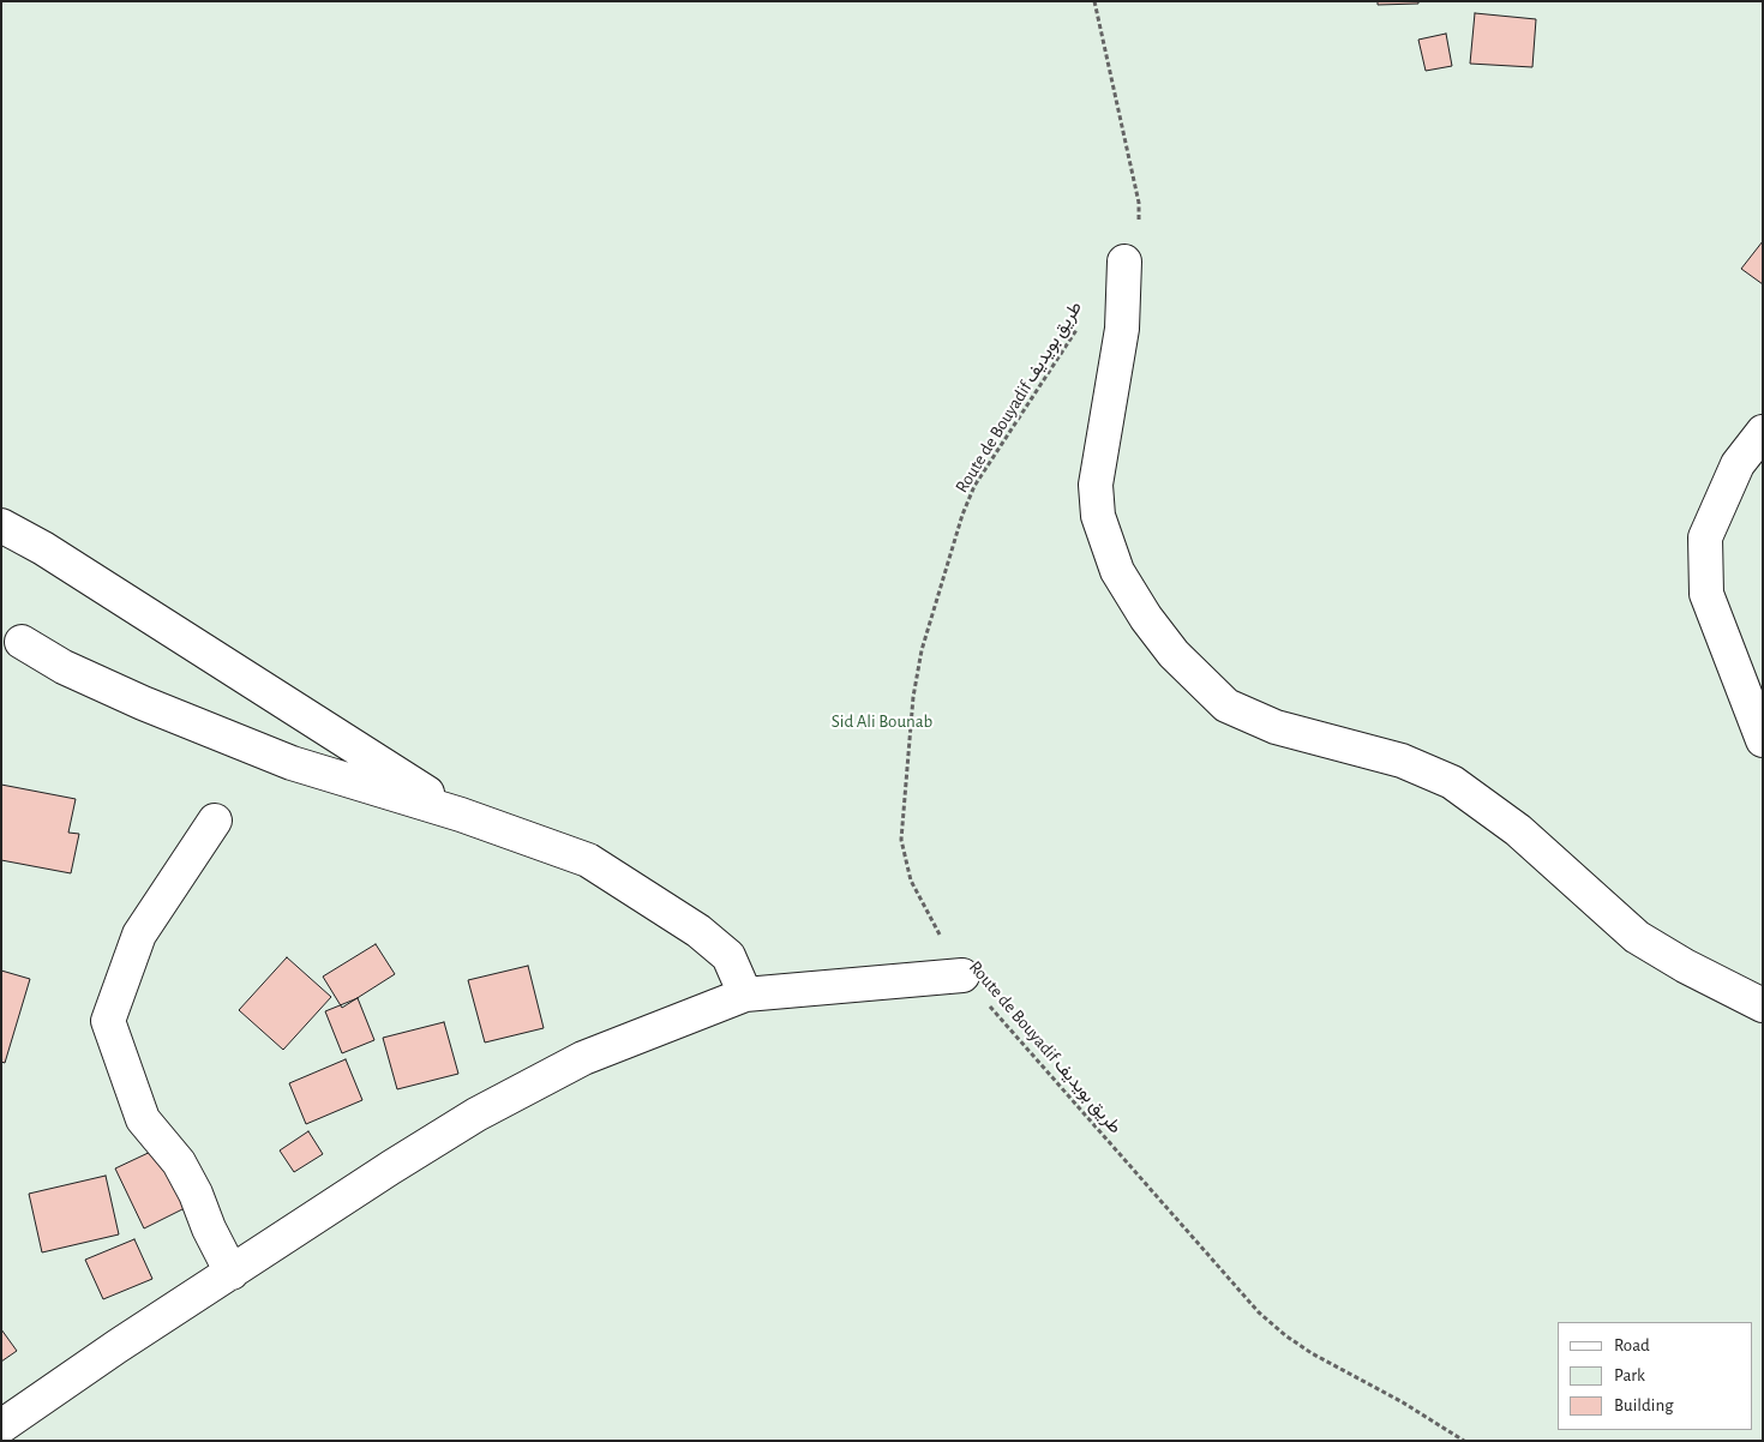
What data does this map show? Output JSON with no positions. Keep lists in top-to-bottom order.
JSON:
{
  "streets": {
    "path": ["Route de Bouyadif طريق بويديف"]
  },
  "parks": ["Sid Ali Bounab"],
  "legend": ["Road", "Park", "Building"]
}
